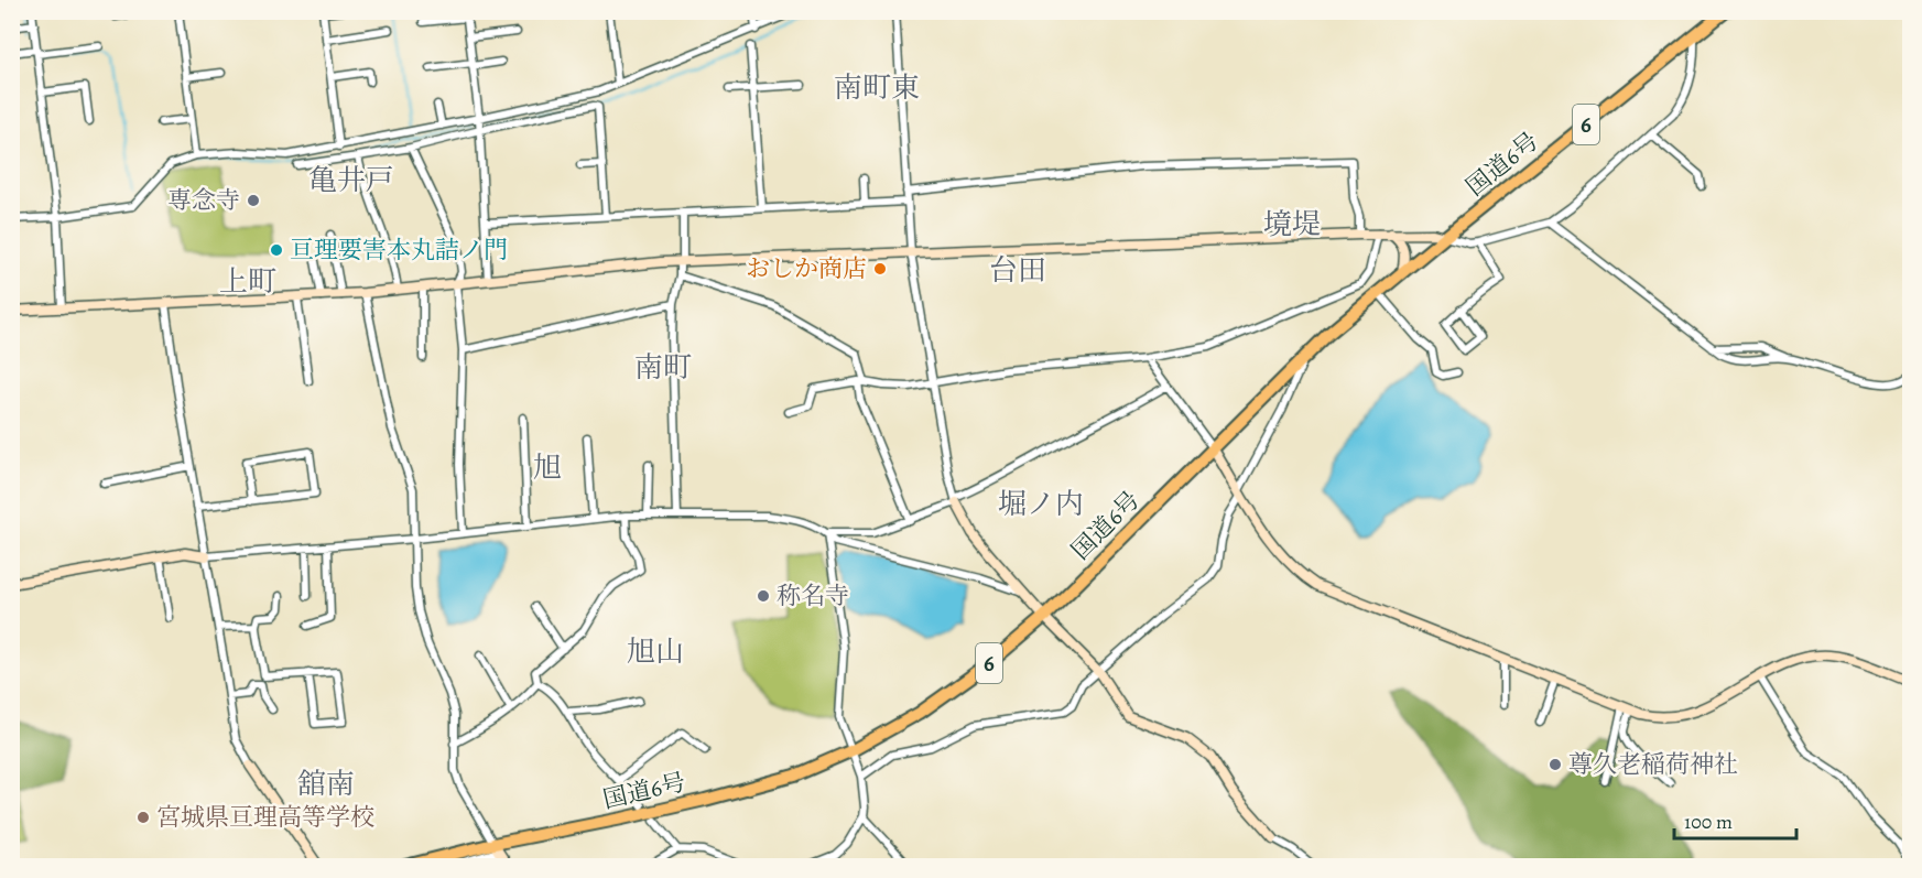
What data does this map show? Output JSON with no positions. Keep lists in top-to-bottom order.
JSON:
{
  "streets": {
    "highway": ["6", "国道6号"]
  },
  "districts": [
    "南町東",
    "亀井戸",
    "境堤",
    "台田",
    "上町",
    "南町",
    "旭",
    "堀ノ内",
    "旭山",
    "舘南"
  ],
  "places": [
    "専念寺",
    "亘理要害本丸詰ノ門",
    "おしか商店",
    "称名寺",
    "尊久老稲荷神社",
    "宮城県亘理高等学校"
  ],
  "scale_bar": "100 m"
}
